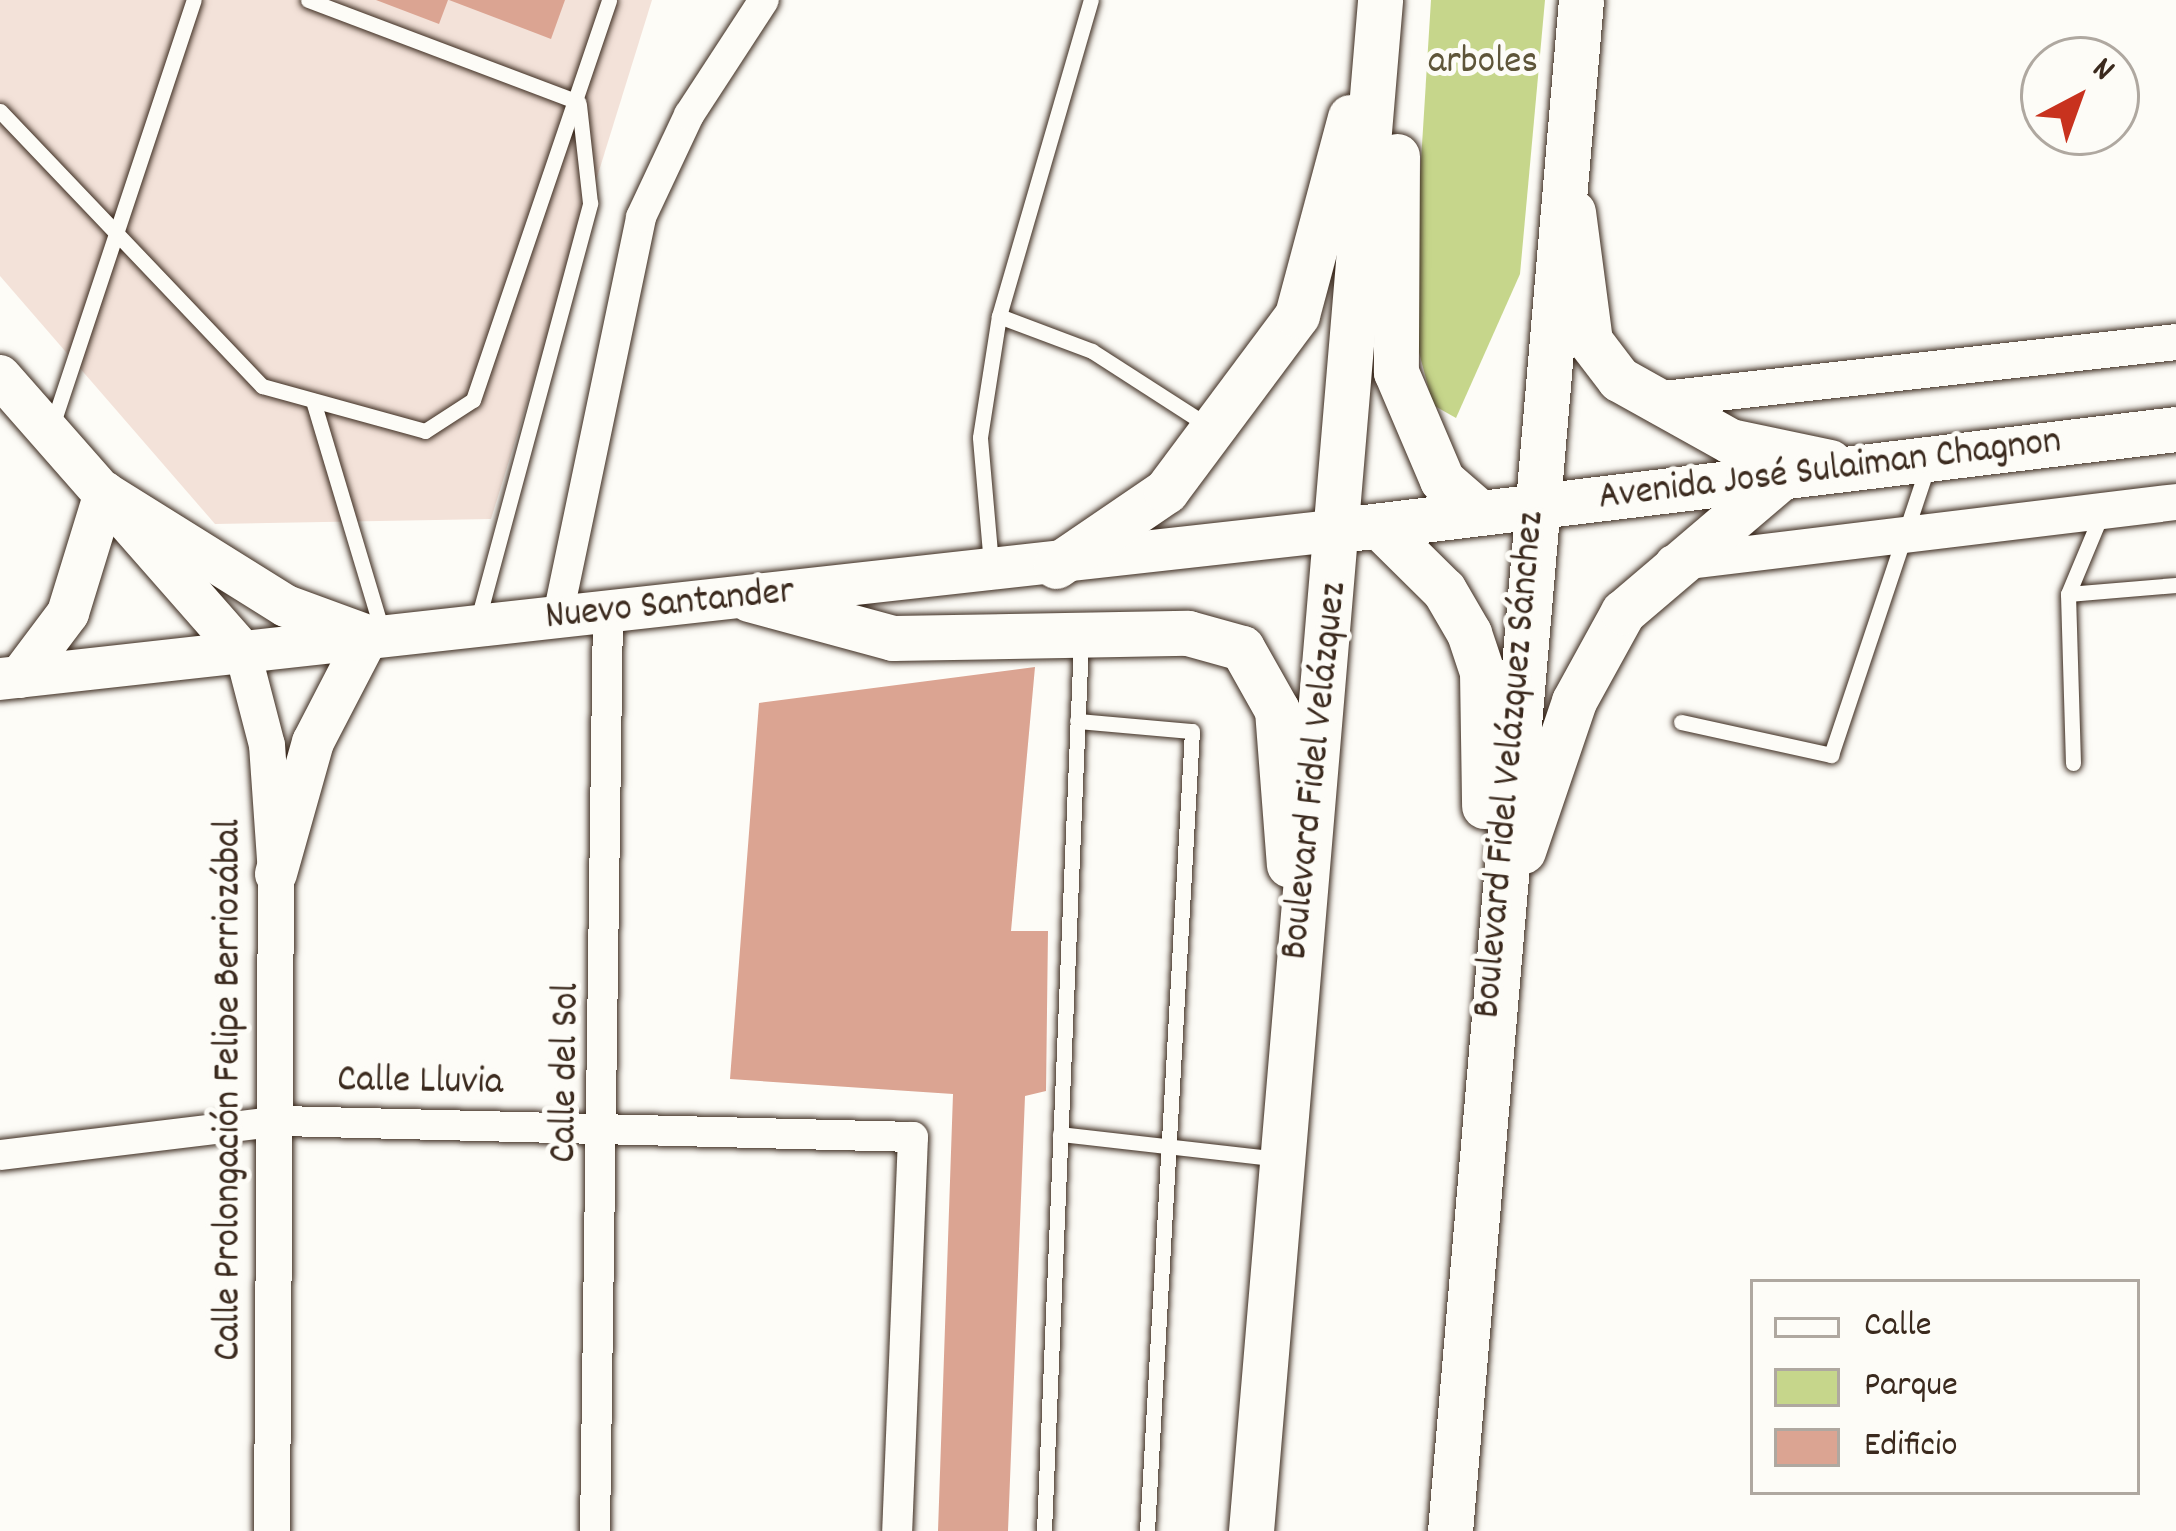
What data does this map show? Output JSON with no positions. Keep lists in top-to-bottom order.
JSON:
{
  "streets": {
    "main road": [
      "Avenida José Sulaiman Chagnon",
      "Nuevo Santander",
      "Boulevard Fidel Velázquez Sánchez",
      "Boulevard Fidel Velázquez"
    ],
    "street": ["Calle del Sol", "Calle Lluvia", "Calle Prolongación Felipe Berriozábal"]
  },
  "crossings": [
    ["Avenida José Sulaiman Chagnon", "Nuevo Santander"],
    ["Avenida José Sulaiman Chagnon", "Boulevard Fidel Velázquez Sánchez"],
    ["Avenida José Sulaiman Chagnon", "Boulevard Fidel Velázquez"],
    ["Nuevo Santander", "Boulevard Fidel Velázquez"],
    ["Nuevo Santander", "Calle del Sol"],
    ["Nuevo Santander", "Calle Prolongación Felipe Berriozábal"],
    ["Calle del Sol", "Calle Lluvia"],
    ["Calle Lluvia", "Calle Prolongación Felipe Berriozábal"]
  ],
  "parks": ["arboles"],
  "legend": ["Calle", "Parque", "Edificio"],
  "north": "top right"
}
